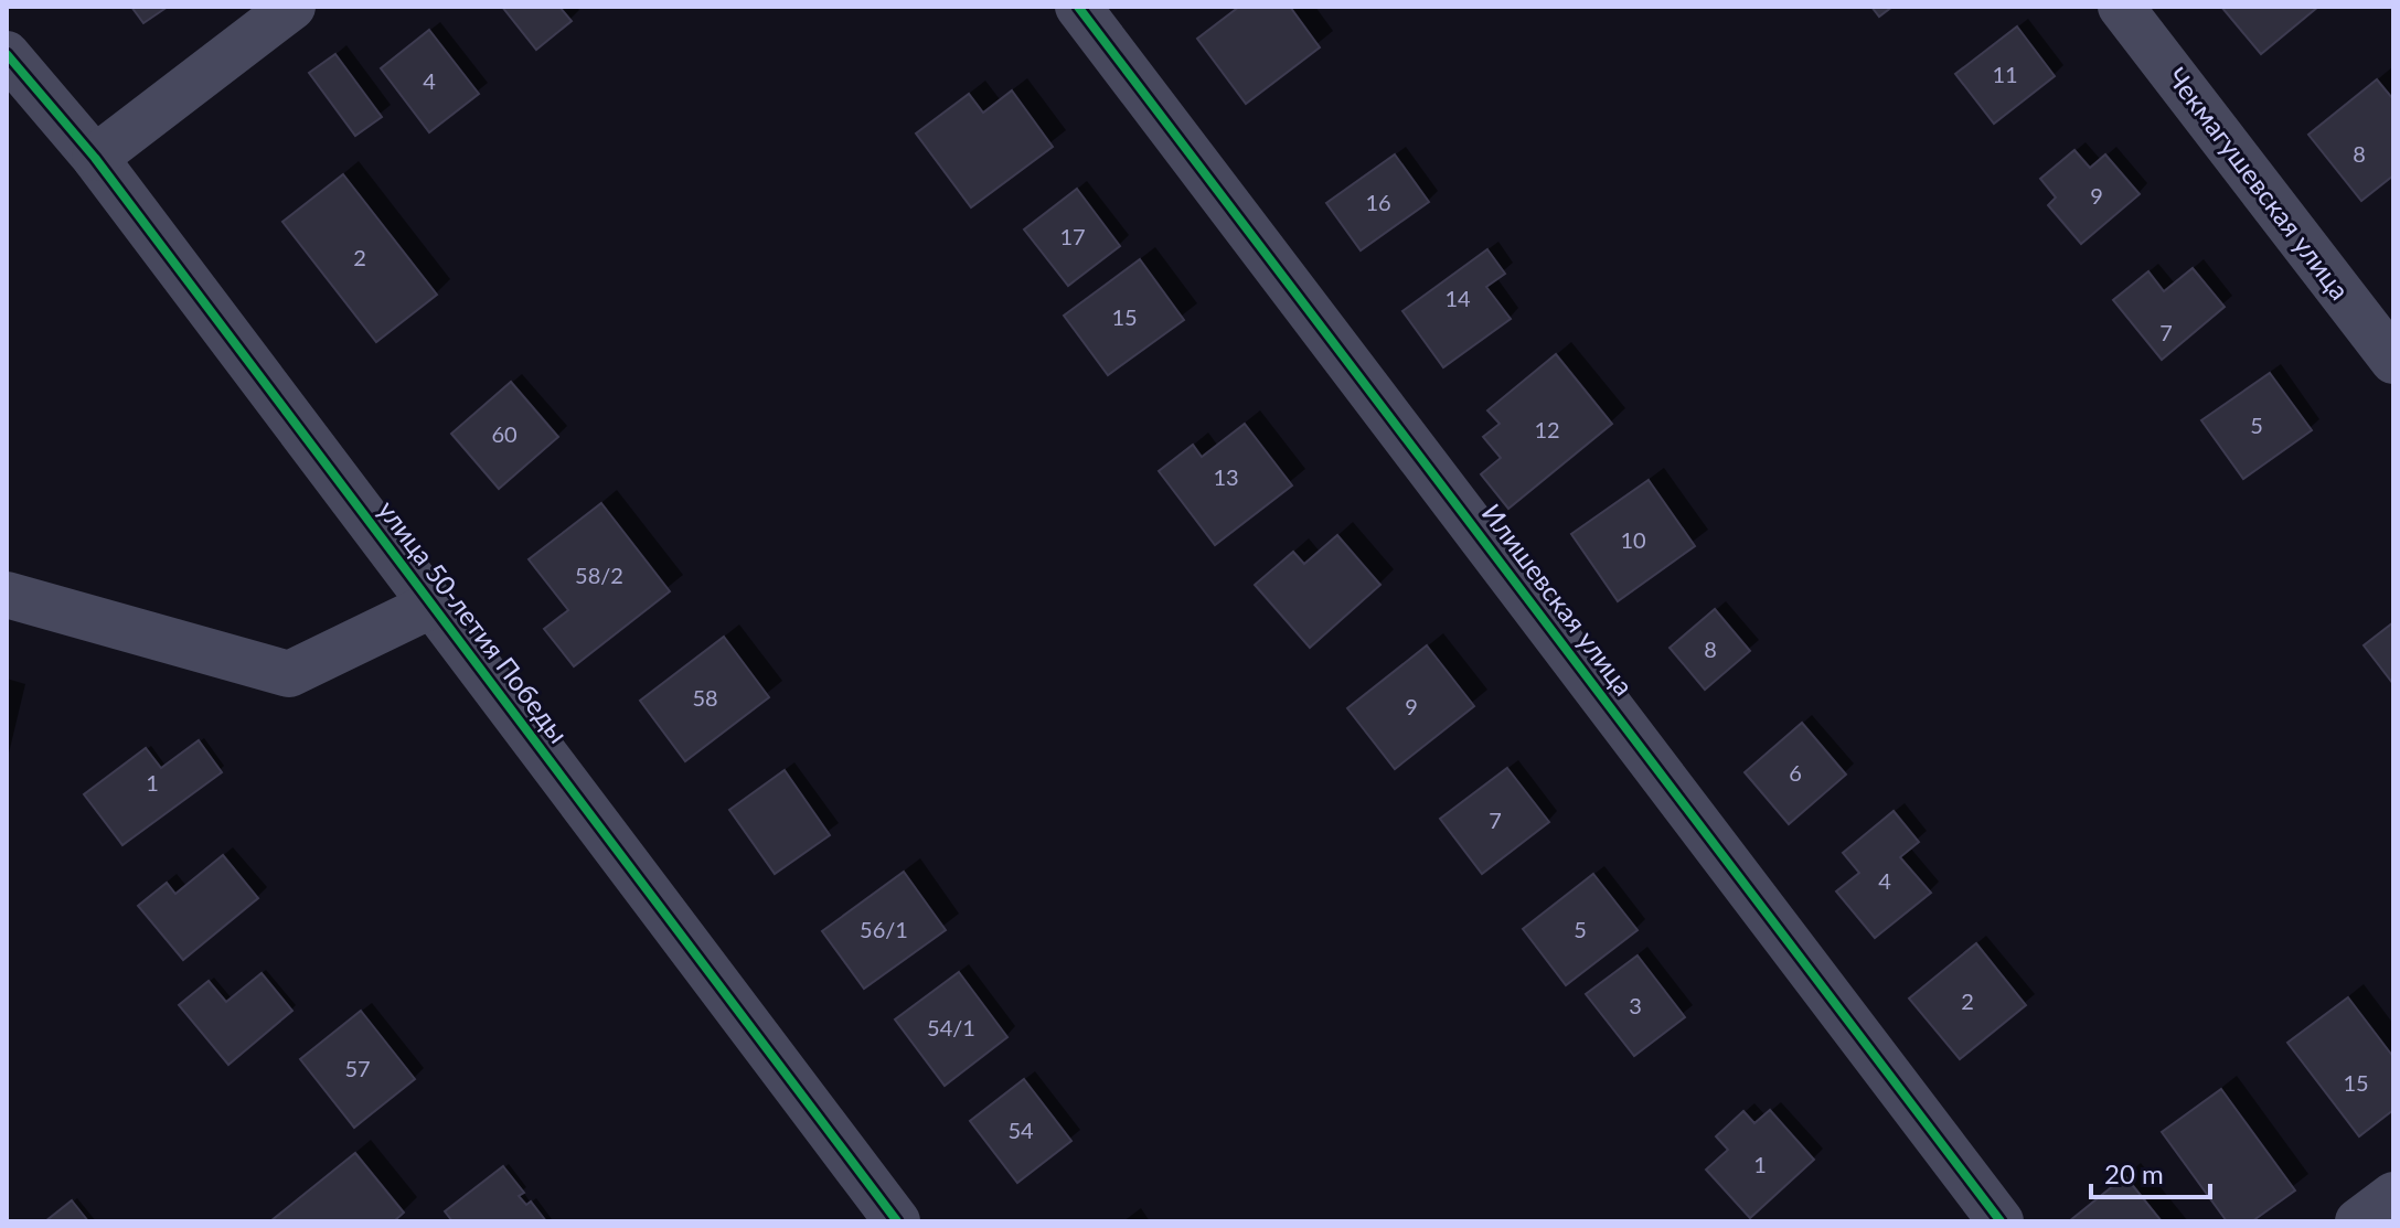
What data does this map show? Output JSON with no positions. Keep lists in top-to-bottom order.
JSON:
{
  "streets": {
    "street": ["Чекмагушевская улица", "Илишевская улица", "улица 50-летия Победы"]
  },
  "house_numbers": [
    "11",
    "4",
    "8",
    "9",
    "16",
    "17",
    "2",
    "14",
    "15",
    "7",
    "5",
    "12",
    "60",
    "13",
    "10",
    "58/2",
    "8",
    "58",
    "9",
    "6",
    "1",
    "7",
    "4",
    "56/1",
    "5",
    "2",
    "3",
    "54/1",
    "57",
    "15",
    "54",
    "1"
  ],
  "scale_bar": "20 m"
}
